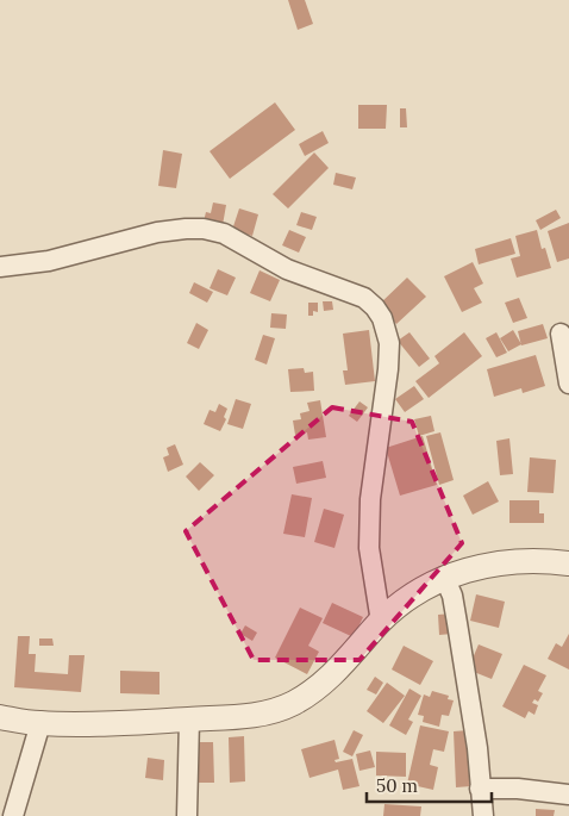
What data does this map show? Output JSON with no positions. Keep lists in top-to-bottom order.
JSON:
{
  "scale_bar": "50 m"
}
